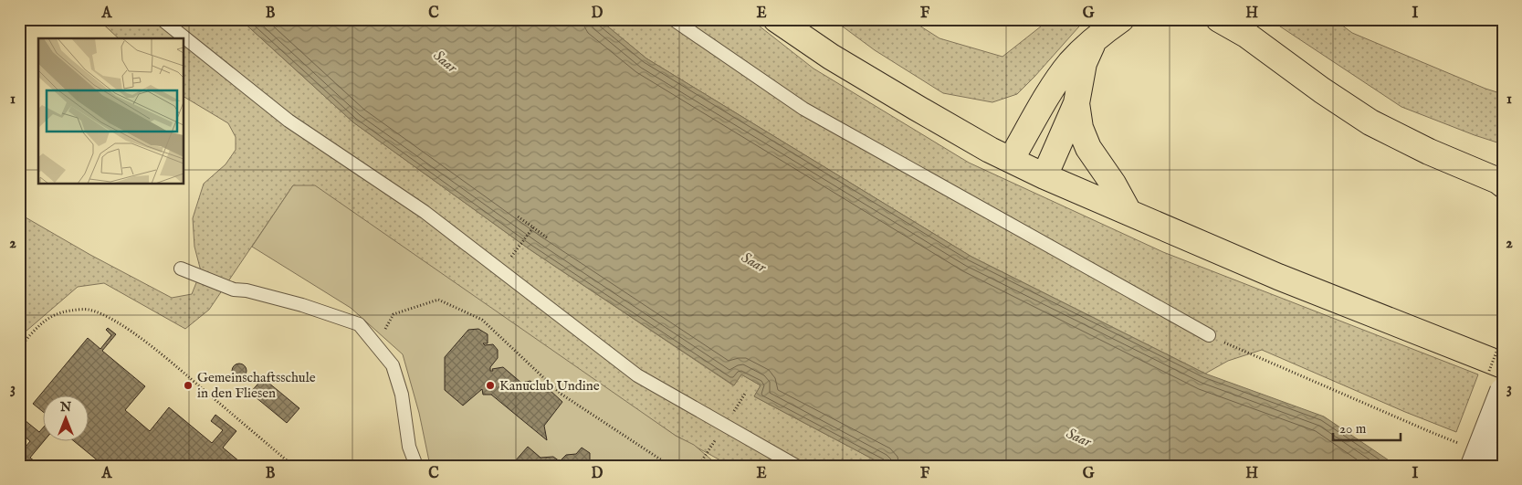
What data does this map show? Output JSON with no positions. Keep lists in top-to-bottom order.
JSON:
{
  "water": ["Saar"],
  "places": ["Gemeinschaftsschule in den Fliesen", "Kanuclub Undine"],
  "scale_bar": "20 m",
  "north": "top",
  "grid": {
    "columns": [
      "A",
      "B",
      "C",
      "D",
      "E",
      "F",
      "G",
      "H",
      "I"
    ],
    "rows": ["1", "2", "3"]
  }
}
